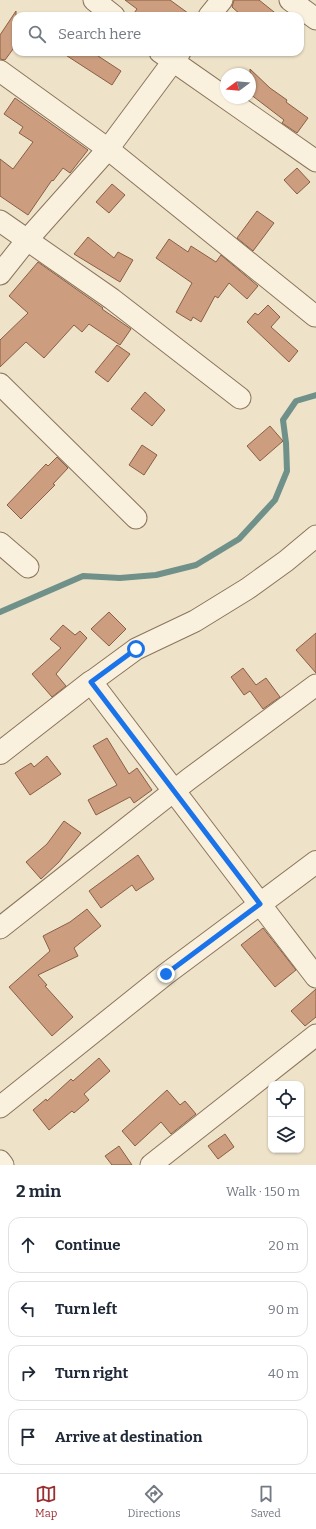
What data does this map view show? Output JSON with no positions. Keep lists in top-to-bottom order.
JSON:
{
  "north": "left",
  "page": {
    "search": "Search here",
    "heading": ["2 min", "Walk · 150 m"],
    "list": [
      ["Continue", "20 m"],
      ["Turn left", "90 m"],
      ["Turn right", "40 m"],
      "Arrive at destination"
    ],
    "nav": ["Map", "Directions", "Saved"]
  }
}
